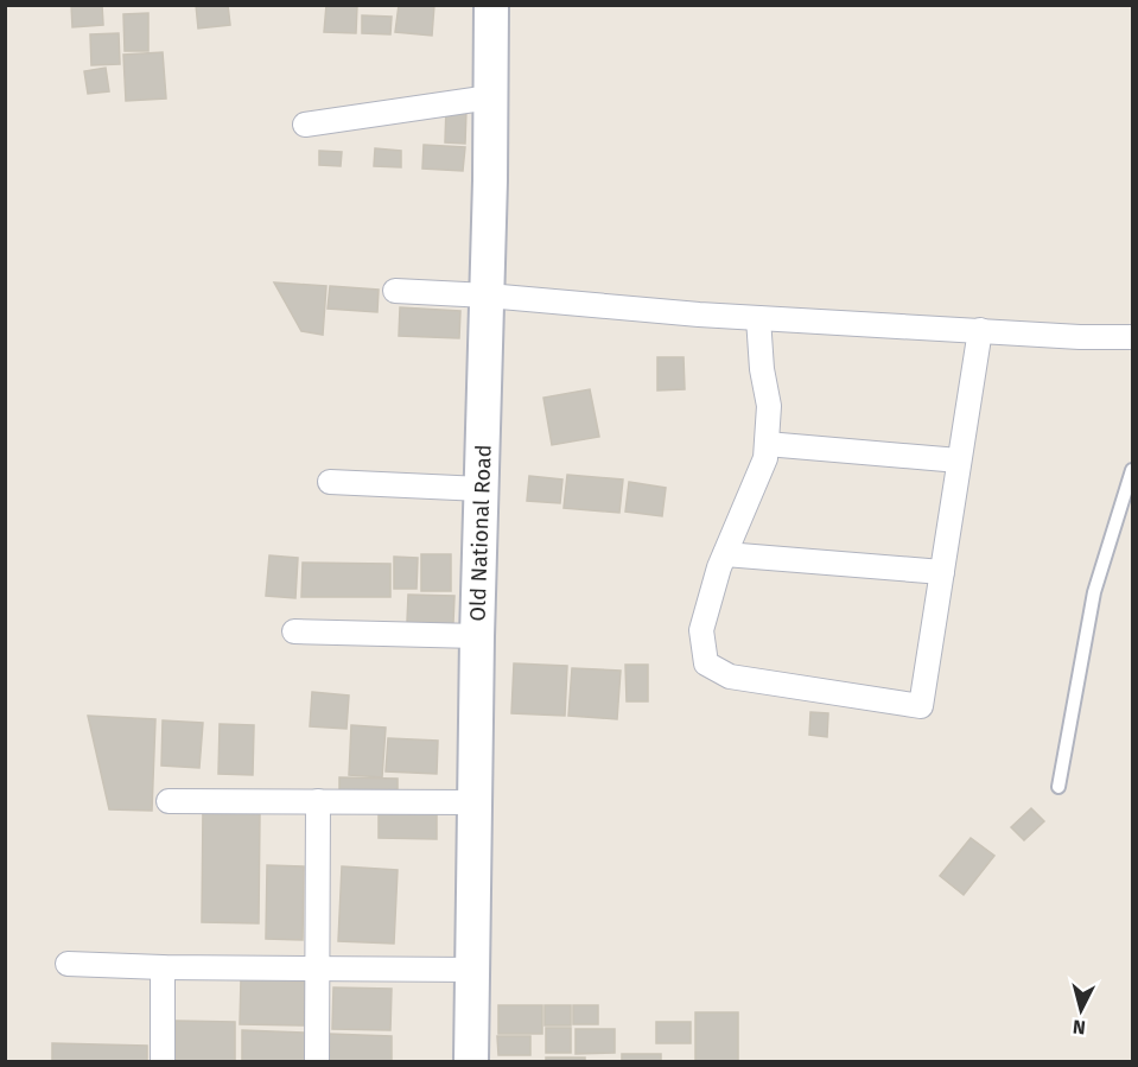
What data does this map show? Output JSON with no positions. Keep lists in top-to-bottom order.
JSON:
{
  "streets": {
    "main road": ["Old National Road"]
  },
  "north": "bottom"
}
